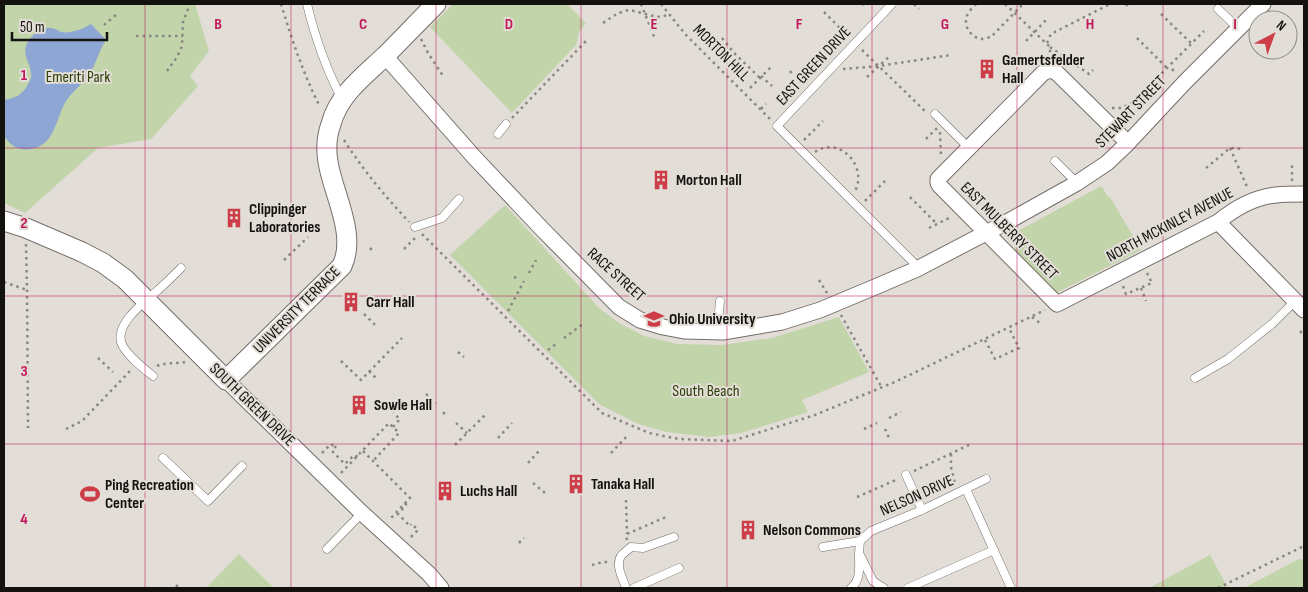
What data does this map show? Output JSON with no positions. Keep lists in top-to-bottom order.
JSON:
{
  "streets": {
    "street": [
      "STEWART STREET",
      "NORTH MCKINLEY AVENUE",
      "EAST MULBERRY STREET",
      "RACE STREET",
      "UNIVERSITY TERRACE",
      "SOUTH GREEN DRIVE"
    ],
    "lane": ["EAST GREEN DRIVE", "NELSON DRIVE"],
    "path": ["MORTON HILL"]
  },
  "crossings": [
    ["STEWART STREET", "RACE STREET"],
    ["NORTH MCKINLEY AVENUE", "EAST MULBERRY STREET"],
    ["EAST MULBERRY STREET", "RACE STREET"],
    ["RACE STREET", "UNIVERSITY TERRACE"],
    ["UNIVERSITY TERRACE", "SOUTH GREEN DRIVE"]
  ],
  "parks": ["Emeriti Park", "South Beach"],
  "places": {
    "building": [
      "Gamertsfelder Hall",
      "Morton Hall",
      "Clippinger Laboratories",
      "Carr Hall",
      "Sowle Hall",
      "Tanaka Hall",
      "Luchs Hall",
      "Nelson Commons"
    ],
    "school or university": ["Ohio University"],
    "sports": ["Ping Recreation Center"]
  },
  "scale_bar": "50 m",
  "north": "top right",
  "grid": {
    "columns": [
      "B",
      "C",
      "D",
      "E",
      "F",
      "G",
      "H",
      "I"
    ],
    "rows": [
      "1",
      "2",
      "3",
      "4"
    ]
  }
}
